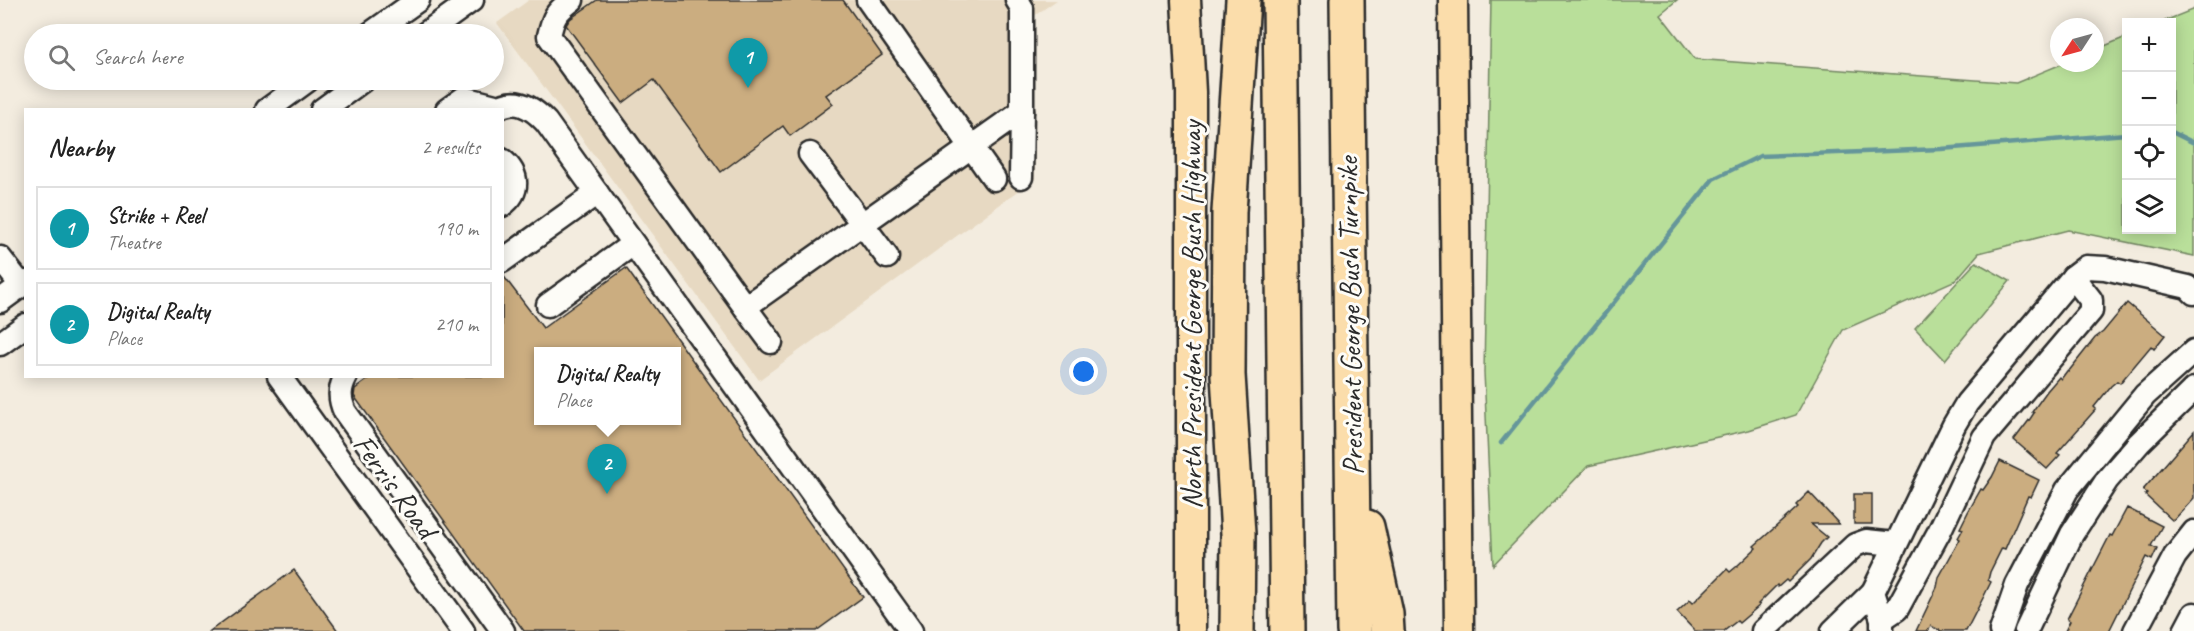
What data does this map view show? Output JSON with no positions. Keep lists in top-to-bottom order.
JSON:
{
  "streets": {
    "highway": ["President George Bush Turnpike"],
    "main road": ["North President George Bush Highway"],
    "street": ["Ferris Road"]
  },
  "north": "bottom left",
  "page": {
    "map_buttons": ["+", "−"],
    "search": "Search here",
    "pins": ["1", "2"],
    "heading": ["Nearby", "2 results"],
    "list": [
      {
        "mark": "1",
        "name": "Strike + Reel",
        "note": "Theatre",
        "value": "190 m"
      },
      {
        "mark": "2",
        "name": "Digital Realty",
        "note": "Place",
        "value": "210 m"
      }
    ],
    "popup": ["Digital Realty", "Place"]
  }
}
